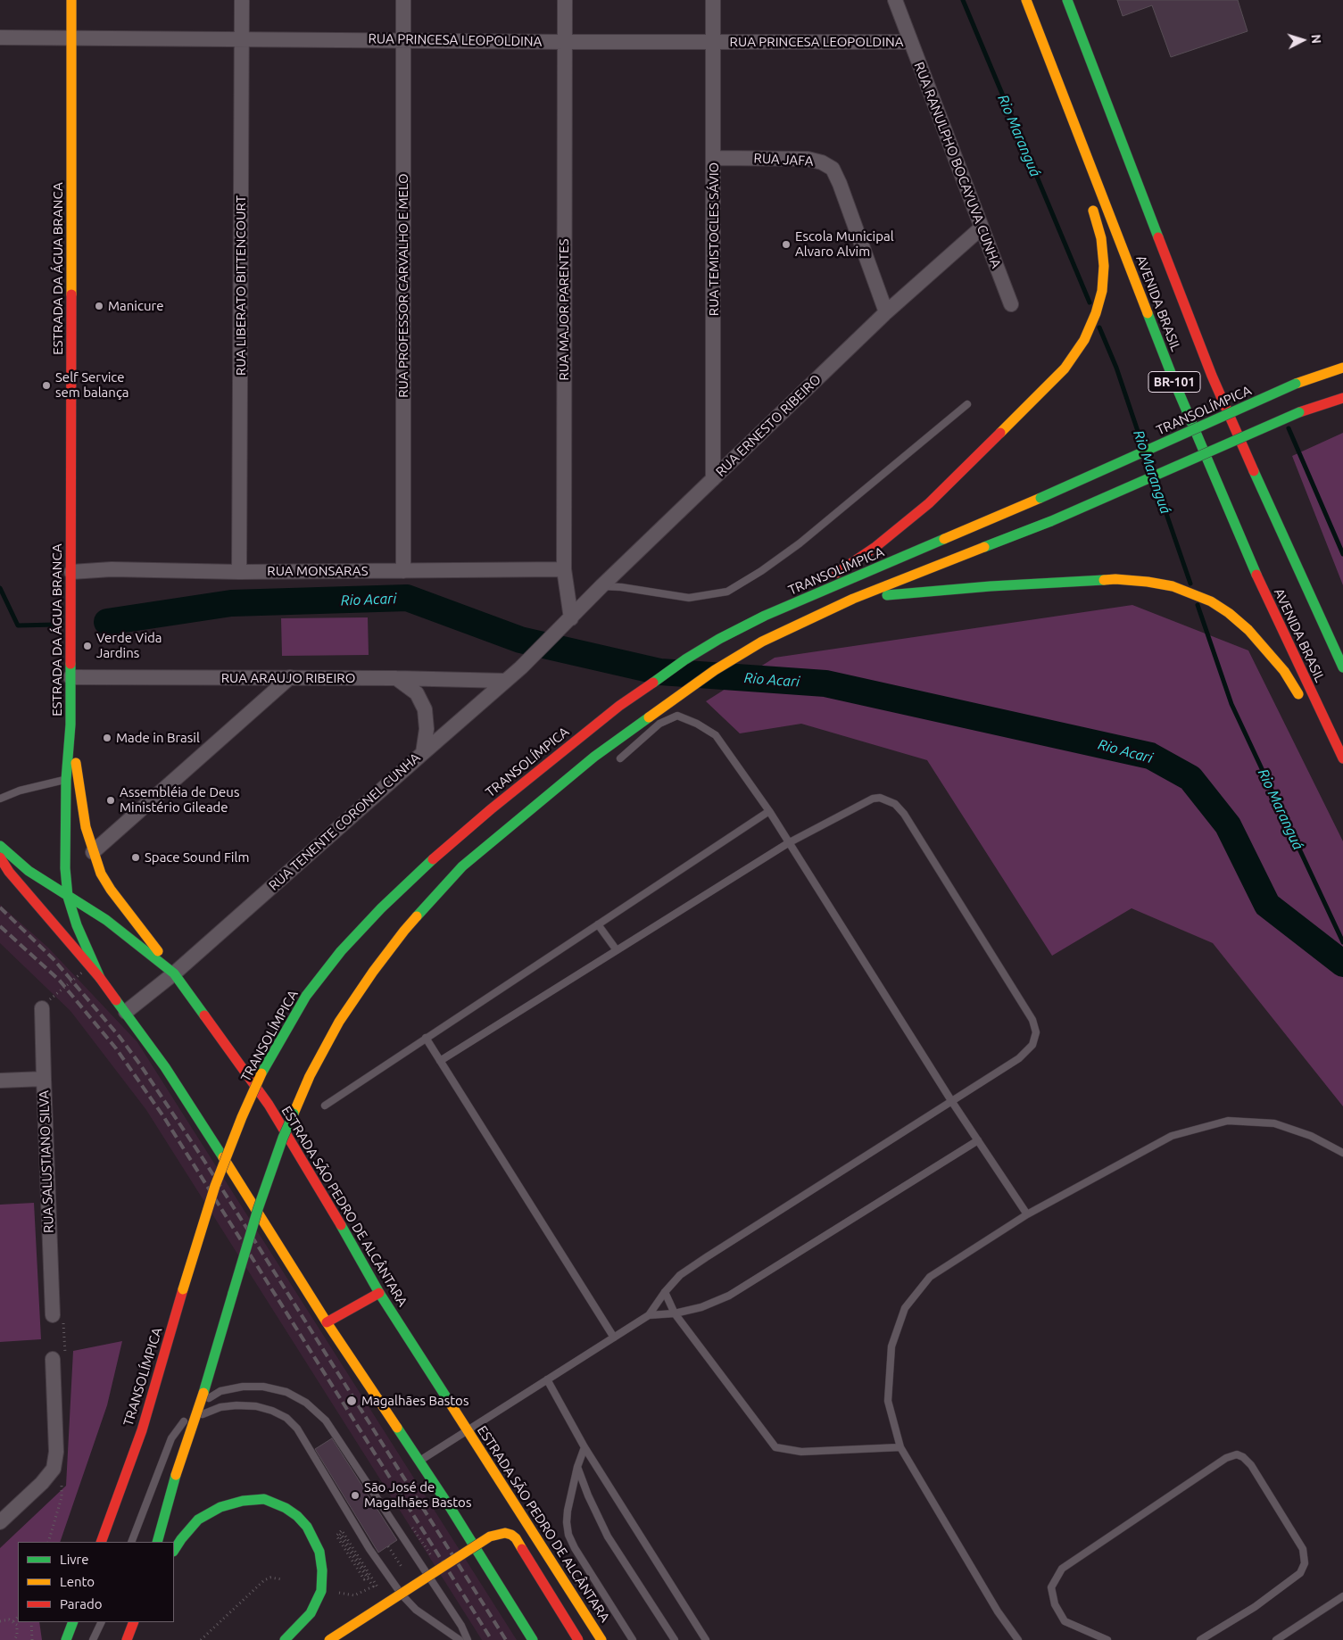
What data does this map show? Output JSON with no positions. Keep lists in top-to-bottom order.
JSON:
{
  "streets": {
    "main road": [
      "ESTRADA DA ÁGUA BRANCA",
      "AVENIDA BRASIL",
      "BR-101",
      "TRANSOLÍMPICA",
      "ESTRADA SÃO PEDRO DE ALCÂNTARA"
    ],
    "street": [
      "RUA PRINCESA LEOPOLDINA",
      "RUA JAFA",
      "RUA RANULPHO BOCAYUVA CUNHA",
      "RUA TEMISTOCLES SÁVIO",
      "RUA LIBERATO BITTENCOURT",
      "RUA PROFESSOR CARVALHO E MELO",
      "RUA MAJOR PARENTES",
      "RUA ERNESTO RIBEIRO",
      "RUA MONSARAS",
      "RUA ARAUJO RIBEIRO",
      "RUA TENENTE CORONEL CUNHA",
      "RUA SALUSTIANO SILVA"
    ]
  },
  "crossings": [
    ["RUA PRINCESA LEOPOLDINA", "RUA RANULPHO BOCAYUVA CUNHA"],
    ["RUA PRINCESA LEOPOLDINA", "RUA TEMISTOCLES SÁVIO"],
    ["RUA PRINCESA LEOPOLDINA", "ESTRADA DA ÁGUA BRANCA"],
    ["RUA PRINCESA LEOPOLDINA", "RUA LIBERATO BITTENCOURT"],
    ["RUA PRINCESA LEOPOLDINA", "RUA PROFESSOR CARVALHO E MELO"],
    ["RUA PRINCESA LEOPOLDINA", "RUA MAJOR PARENTES"],
    ["RUA JAFA", "RUA TEMISTOCLES SÁVIO"],
    ["RUA JAFA", "RUA ERNESTO RIBEIRO"],
    ["RUA RANULPHO BOCAYUVA CUNHA", "RUA ERNESTO RIBEIRO"],
    ["RUA TEMISTOCLES SÁVIO", "RUA ERNESTO RIBEIRO"],
    ["ESTRADA DA ÁGUA BRANCA", "RUA MONSARAS"],
    ["ESTRADA DA ÁGUA BRANCA", "RUA ARAUJO RIBEIRO"],
    ["ESTRADA DA ÁGUA BRANCA", "RUA TENENTE CORONEL CUNHA"],
    ["ESTRADA DA ÁGUA BRANCA", "ESTRADA SÃO PEDRO DE ALCÂNTARA"],
    ["RUA LIBERATO BITTENCOURT", "RUA MONSARAS"],
    ["RUA PROFESSOR CARVALHO E MELO", "RUA MONSARAS"],
    ["RUA MAJOR PARENTES", "RUA ERNESTO RIBEIRO"],
    ["RUA MAJOR PARENTES", "RUA MONSARAS"],
    ["RUA ERNESTO RIBEIRO", "RUA TENENTE CORONEL CUNHA"],
    ["RUA ARAUJO RIBEIRO", "RUA TENENTE CORONEL CUNHA"],
    ["RUA TENENTE CORONEL CUNHA", "ESTRADA SÃO PEDRO DE ALCÂNTARA"]
  ],
  "water": ["Rio Maranguá", "Rio Acari"],
  "places": [
    "Escola Municipal Alvaro Alvim",
    "Manicure",
    "Self Service sem balança",
    "Verde Vida Jardins",
    "Made in Brasil",
    "Assembléia de Deus Ministério Gileade",
    "Space Sound Film",
    "Magalhães Bastos",
    "São José de Magalhães Bastos"
  ],
  "legend": ["Livre", "Lento", "Parado"],
  "north": "right"
}
